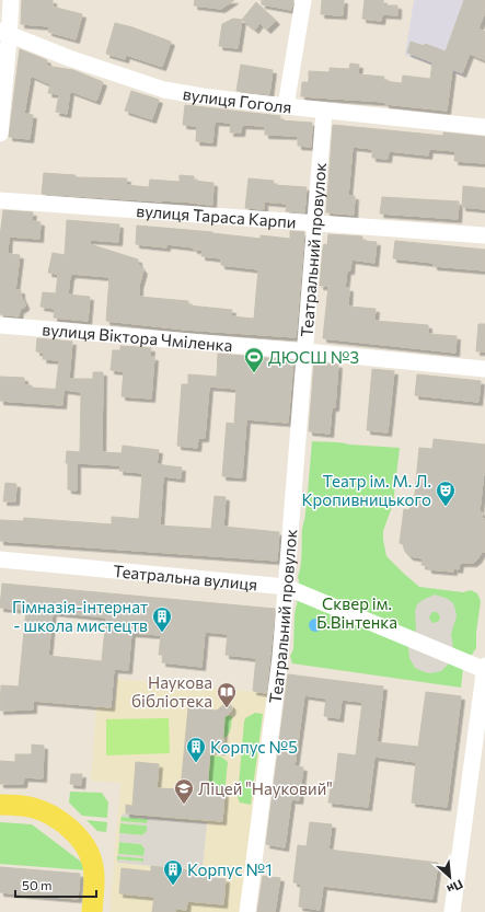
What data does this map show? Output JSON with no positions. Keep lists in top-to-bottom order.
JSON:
{
  "streets": {
    "street": [
      "вулиця Гоголя",
      "вулиця Тараса Карпи",
      "Театральний провулок",
      "вулиця Віктора Чміленка",
      "Театральна вулиця"
    ]
  },
  "crossings": [
    ["вулиця Гоголя", "Театральний провулок"],
    ["вулиця Тараса Карпи", "Театральний провулок"],
    ["Театральний провулок", "вулиця Віктора Чміленка"],
    ["Театральний провулок", "Театральна вулиця"]
  ],
  "parks": ["Сквер ім. Б.Вінтенка"],
  "places": {
    "sports": ["ДЮСШ №3"],
    "theatre": ["Театр ім. М. Л. Кропивницького"],
    "building": ["Гімназія-інтернат - школа мистецтв", "Корпус №5", "Корпус №1"],
    "library": ["Наукова бібліотека"],
    "school or university": ["Ліцей \"Науковий\""]
  },
  "scale_bar": "50 m",
  "north": "bottom right"
}
